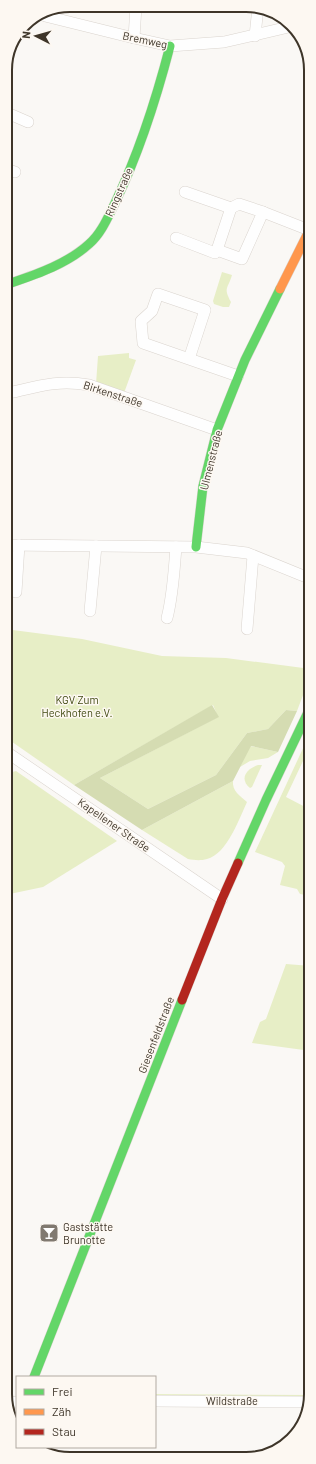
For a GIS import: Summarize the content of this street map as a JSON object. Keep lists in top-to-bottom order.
{
  "streets": {
    "main road": ["Ringstraße", "Ulmenstraße", "Giesenfeldstraße"],
    "street": [
      "Bremweg",
      "Birkenstraße",
      "Kapellener Straße",
      "Wildstraße"
    ]
  },
  "crossings": [
    ["Bremweg", "Ringstraße"],
    ["Birkenstraße", "Ulmenstraße"],
    ["Kapellener Straße", "Giesenfeldstraße"]
  ],
  "parks": ["KGV Zum Heckhofen e.V."],
  "places": {
    "bar": ["Gaststätte Brunotte"]
  },
  "legend": ["Frei", "Zäh", "Stau"],
  "north": "left"
}
